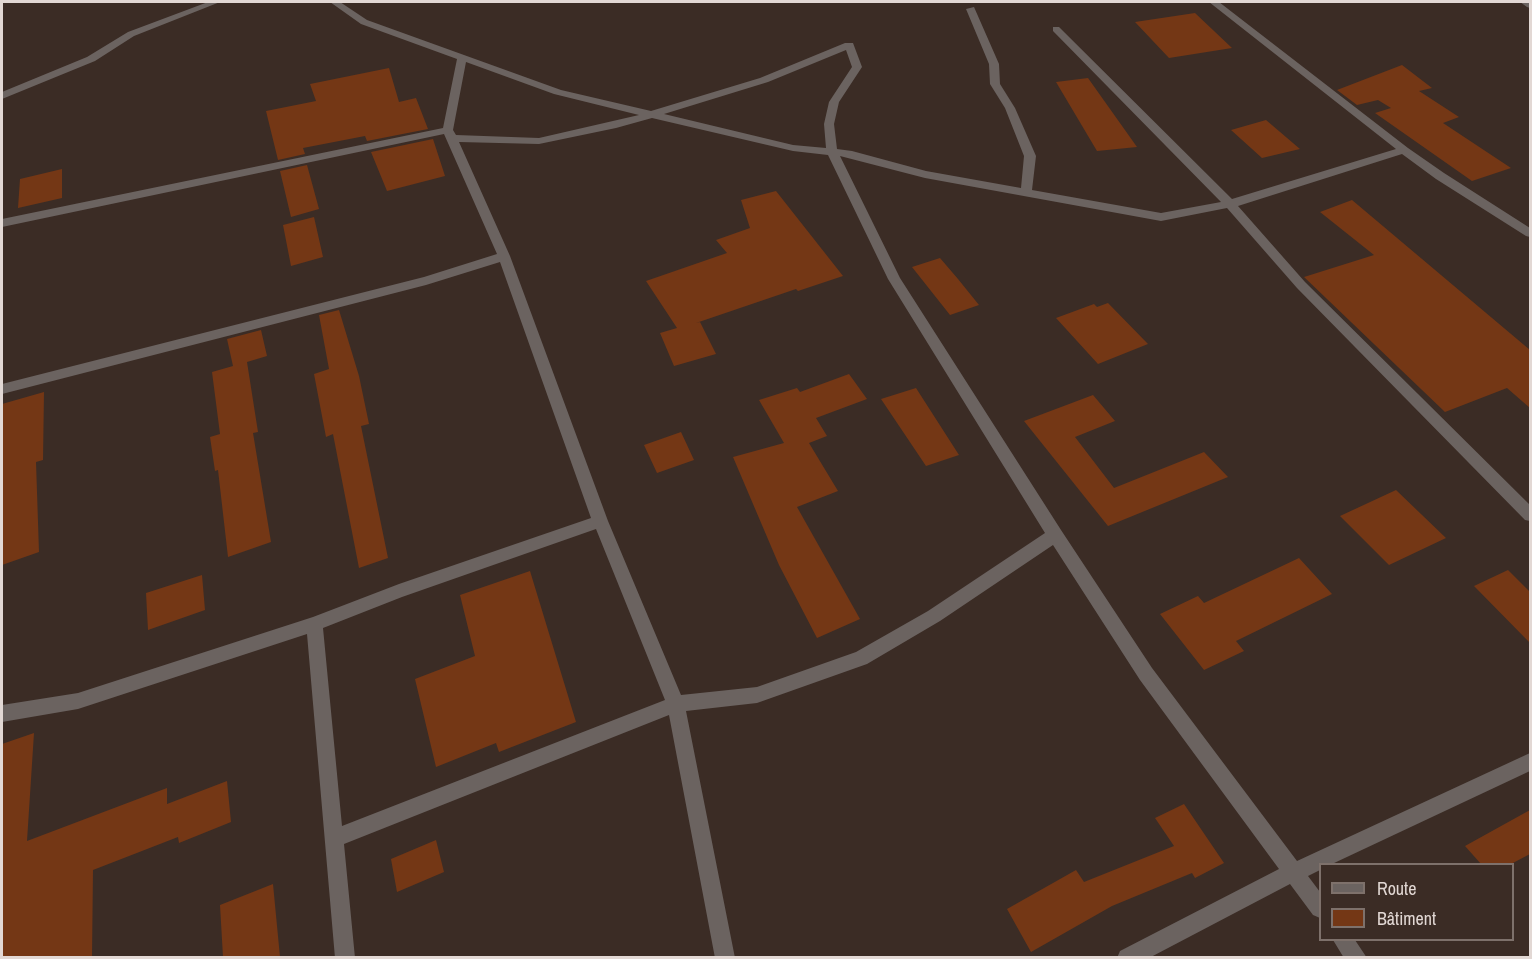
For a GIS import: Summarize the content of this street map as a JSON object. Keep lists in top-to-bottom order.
{
  "legend": ["Route", "Bâtiment"]
}
